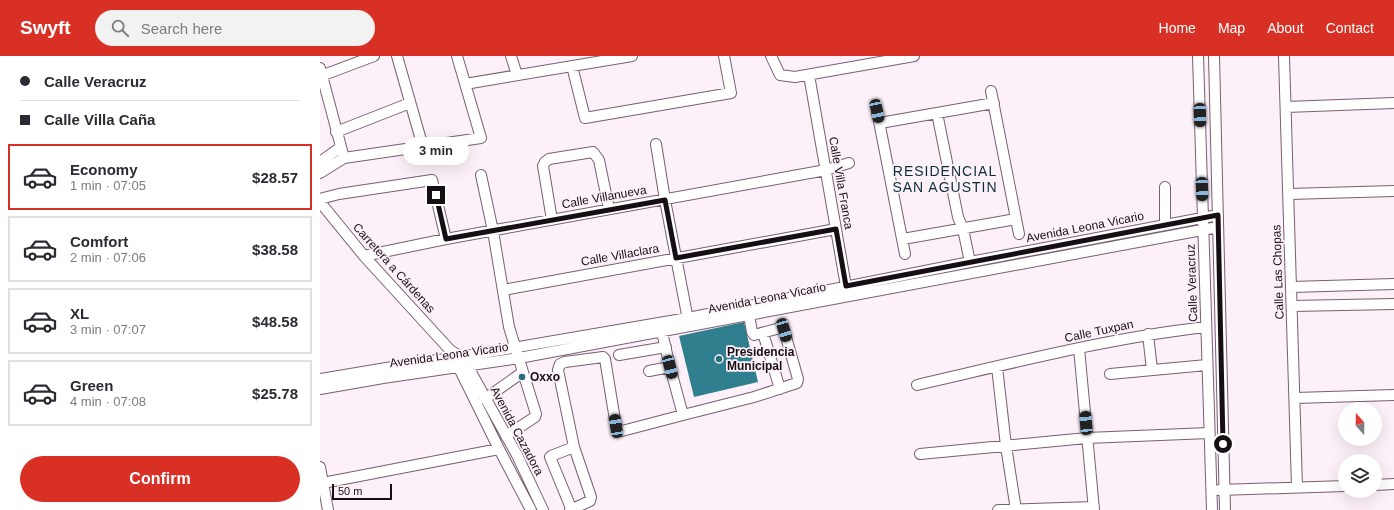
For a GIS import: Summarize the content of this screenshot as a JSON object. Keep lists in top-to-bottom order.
{
  "streets": {
    "street": [
      "Calle Villa Franca",
      "Calle Villanueva",
      "Avenida Leona Vicario",
      "Calle Villaclara",
      "Carretera a Cárdenas",
      "Calle Las Chopas",
      "Calle Veracruz",
      "Calle Tuxpan",
      "Avenida Cazadora"
    ]
  },
  "crossings": [
    ["Calle Villa Franca", "Calle Villanueva"],
    ["Calle Villa Franca", "Avenida Leona Vicario"],
    ["Calle Villa Franca", "Calle Villaclara"],
    ["Calle Villanueva", "Carretera a Cárdenas"],
    ["Avenida Leona Vicario", "Carretera a Cárdenas"],
    ["Avenida Leona Vicario", "Calle Veracruz"],
    ["Avenida Leona Vicario", "Avenida Cazadora"],
    ["Carretera a Cárdenas", "Avenida Cazadora"],
    ["Calle Veracruz", "Calle Tuxpan"]
  ],
  "districts": ["RESIDENCIAL SAN AGUSTIN"],
  "places": ["Presidencia Municipal", "Oxxo"],
  "scale_bar": "50 m",
  "north": "top",
  "page": {
    "header": "Swyft",
    "search": "Search here",
    "nav": [
      "Home",
      "Map",
      "About",
      "Contact"
    ],
    "banner": ["Calle Veracruz", "Calle Villa Caña"],
    "bubble": "3 min",
    "list": [
      {
        "name": "Economy",
        "note": "1 min · 07:05",
        "value": "$28.57"
      },
      {
        "name": "Comfort",
        "note": "2 min · 07:06",
        "value": "$38.58"
      },
      {
        "name": "XL",
        "note": "3 min · 07:07",
        "value": "$48.58"
      },
      {
        "name": "Green",
        "note": "4 min · 07:08",
        "value": "$25.78"
      }
    ],
    "buttons": "Confirm",
    "scale": "50 m"
  }
}
